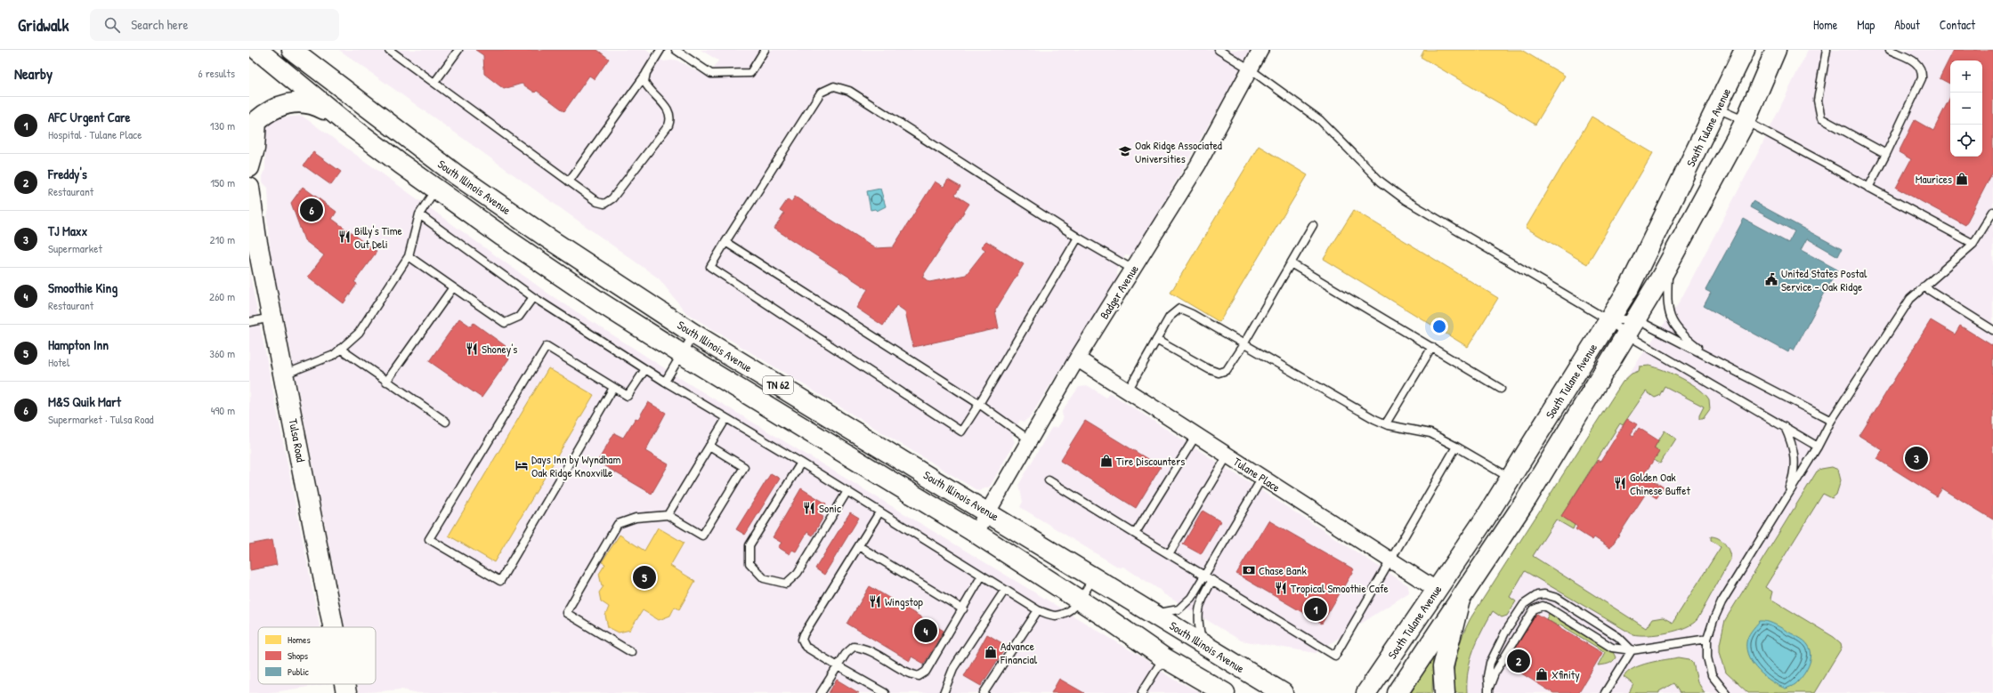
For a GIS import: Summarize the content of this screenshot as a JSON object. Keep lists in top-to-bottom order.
{
  "streets": {
    "main road": [
      "South Tulane Avenue",
      "South Illinois Avenue",
      "TN 62",
      "Tulsa Road"
    ],
    "street": ["Badger Avenue", "Tulane Place"]
  },
  "crossings": [
    ["South Tulane Avenue", "Tulane Place"],
    ["South Illinois Avenue", "Badger Avenue"],
    ["Badger Avenue", "Tulane Place"]
  ],
  "places": {
    "school or university": ["Oak Ridge Associated Universities"],
    "shop": [
      "Maurices",
      "Tire Discounters",
      "Advance Financial",
      "Xfinity"
    ],
    "restaurant": [
      "Billy's Time Out Deli",
      "Shoney's",
      "Golden Oak Chinese Buffet",
      "Sonic",
      "Tropical Smoothie Cafe",
      "Wingstop"
    ],
    "public building": ["United States Postal Service - Oak Ridge"],
    "hotel": ["Days Inn by Wyndham Oak Ridge Knoxville"],
    "bank": ["Chase Bank"]
  },
  "legend": ["Homes", "Shops", "Public"],
  "page": {
    "header": "Gridwalk",
    "search": "Search here",
    "nav": [
      "Home",
      "Map",
      "About",
      "Contact"
    ],
    "heading": ["Nearby", "6 results"],
    "map_buttons": ["+", "−"],
    "list": [
      {
        "mark": "1",
        "name": "AFC Urgent Care",
        "note": "Hospital · Tulane Place",
        "value": "130 m"
      },
      {
        "mark": "2",
        "name": "Freddy's",
        "note": "Restaurant",
        "value": "150 m"
      },
      {
        "mark": "3",
        "name": "TJ Maxx",
        "note": "Supermarket",
        "value": "210 m"
      },
      {
        "mark": "4",
        "name": "Smoothie King",
        "note": "Restaurant",
        "value": "260 m"
      },
      {
        "mark": "5",
        "name": "Hampton Inn",
        "note": "Hotel",
        "value": "360 m"
      },
      {
        "mark": "6",
        "name": "M&S Quik Mart",
        "note": "Supermarket · Tulsa Road",
        "value": "490 m"
      }
    ],
    "pins": [
      "6",
      "3",
      "5",
      "1",
      "4",
      "2"
    ]
  }
}
